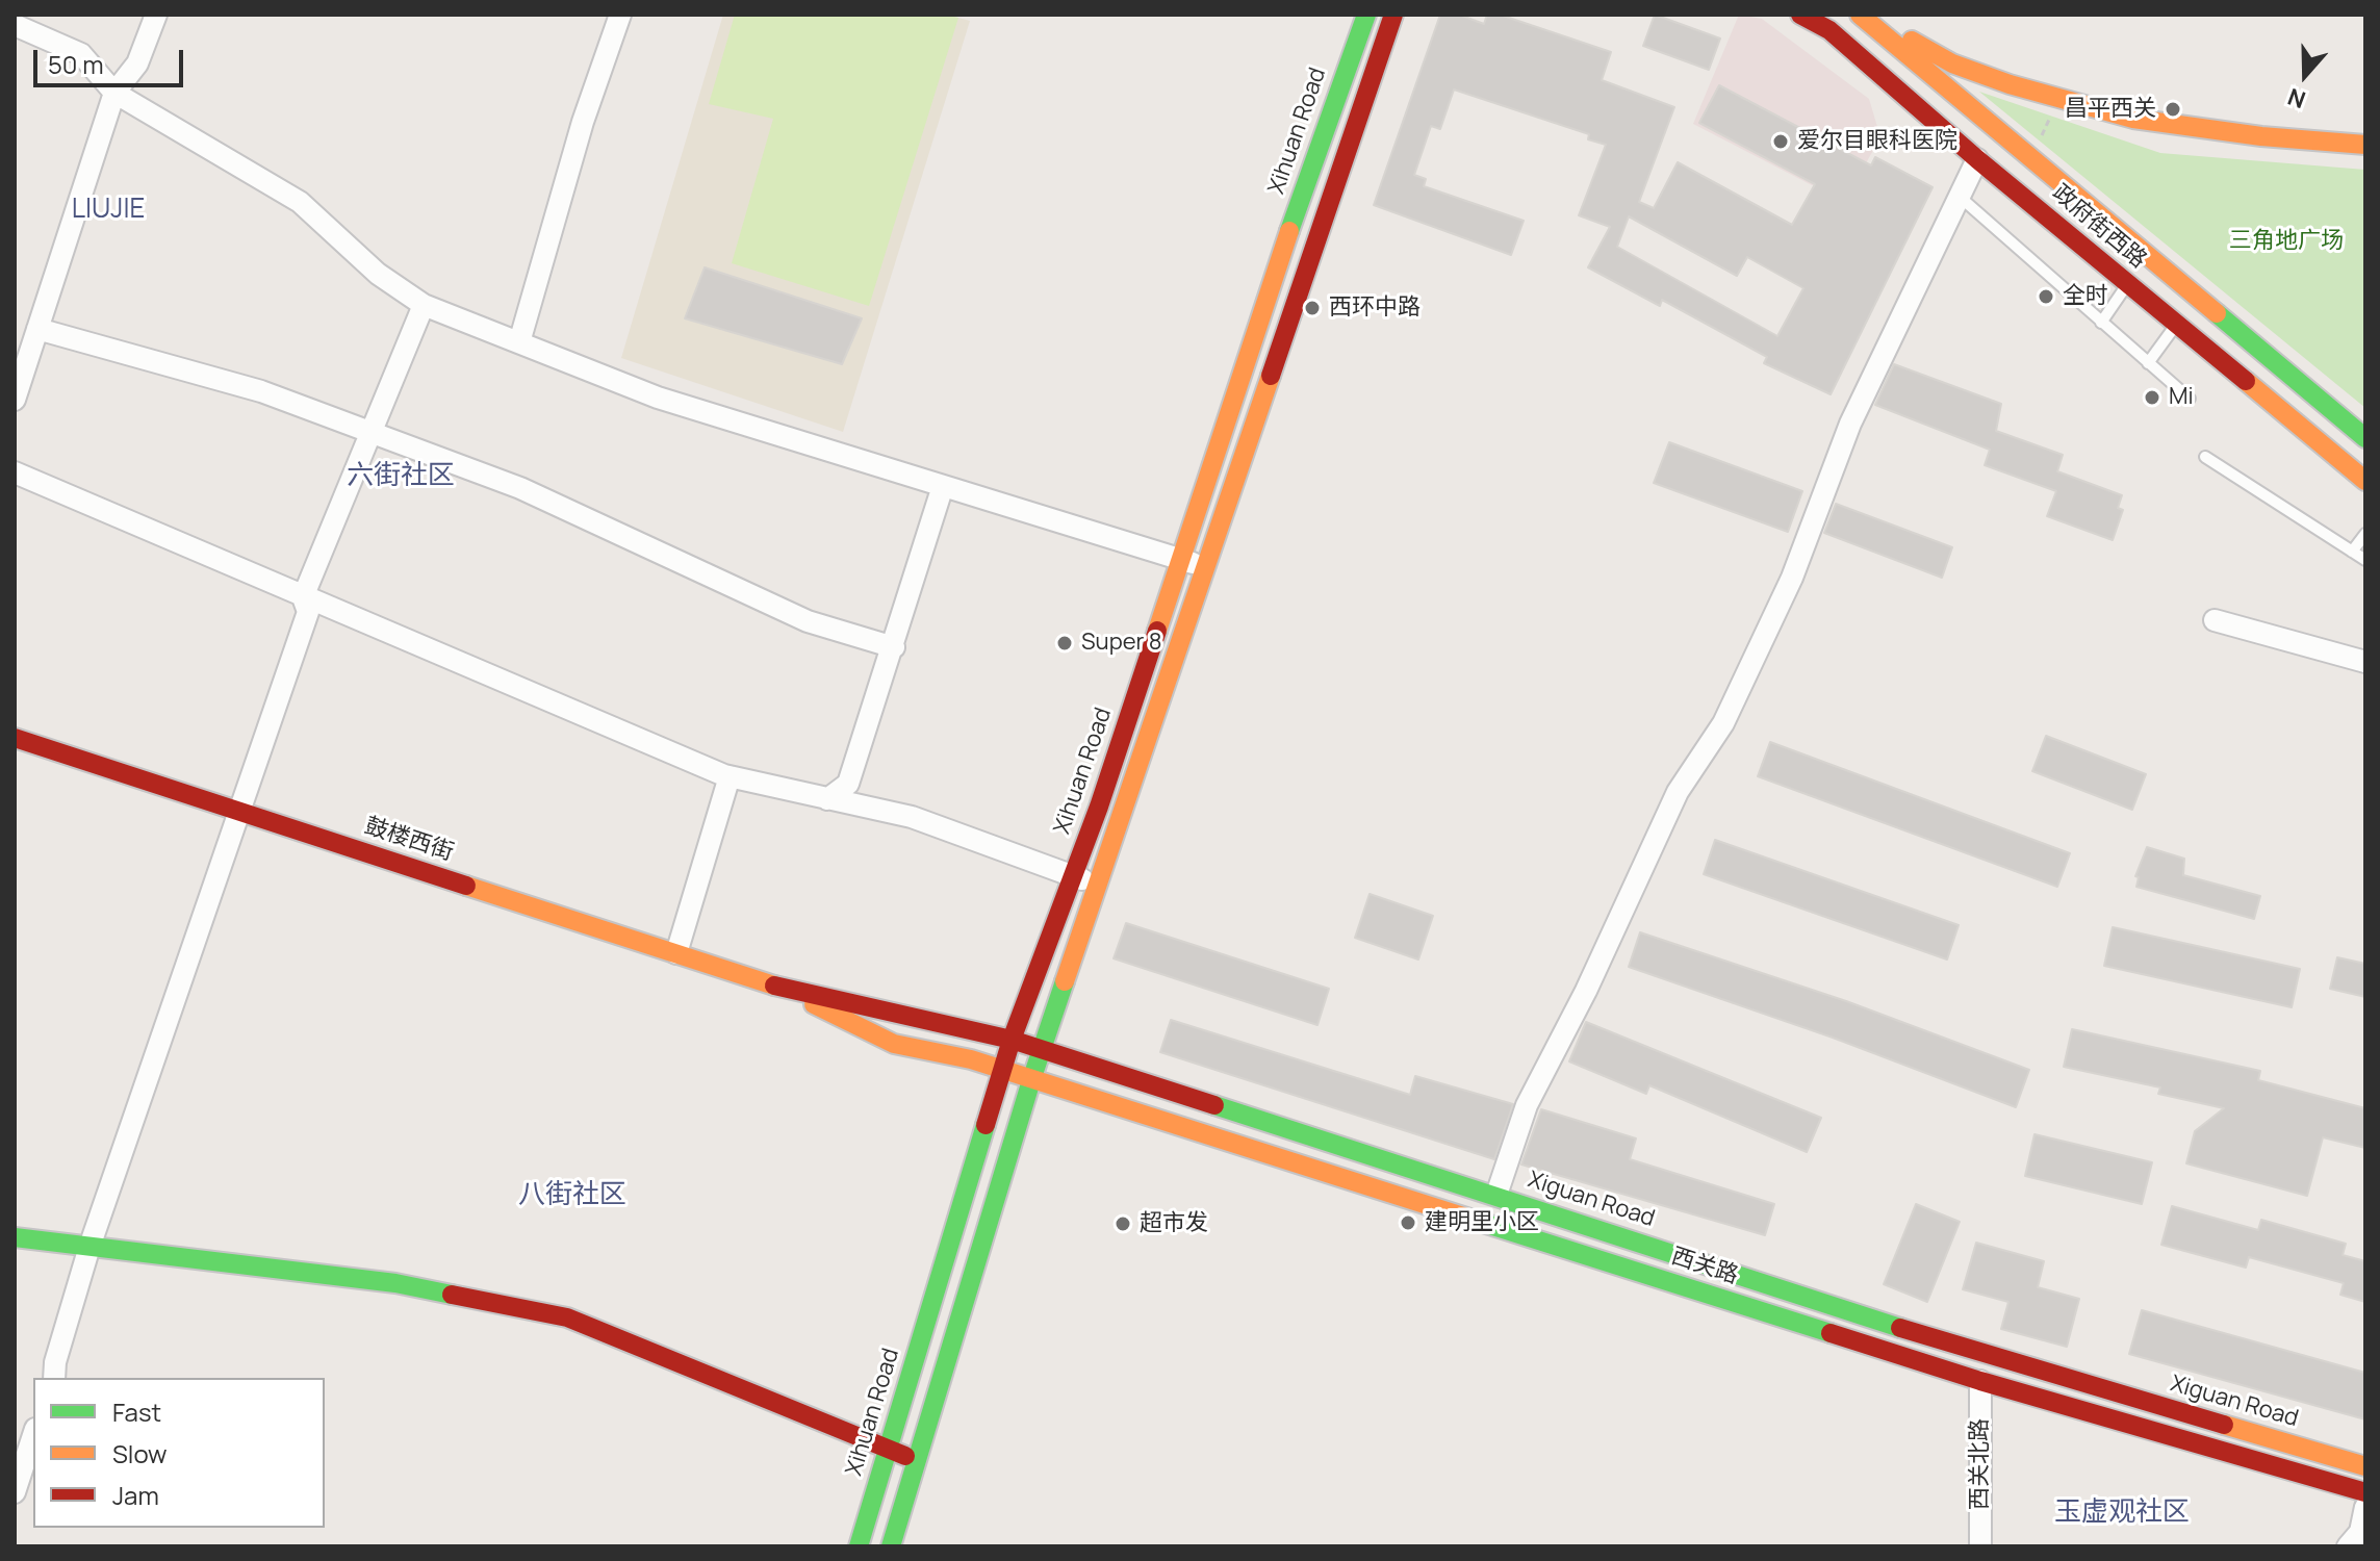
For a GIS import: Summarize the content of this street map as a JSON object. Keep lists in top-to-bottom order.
{
  "streets": {
    "street": [
      "Xihuan Road",
      "政府街西路",
      "鼓楼西街",
      "Xiguan Road",
      "西关路",
      "西关北路"
    ]
  },
  "crossings": [
    ["Xihuan Road", "鼓楼西街"],
    ["鼓楼西街", "Xiguan Road"],
    ["鼓楼西街", "西关路"],
    ["西关路", "西关北路"]
  ],
  "districts": [
    "LIUJIE",
    "六街社区",
    "八街社区",
    "玉虚观社区"
  ],
  "parks": ["三角地广场"],
  "places": [
    "昌平西关",
    "爱尔目眼科医院",
    "全时",
    "西环中路",
    "Mi",
    "Super 8",
    "建明里小区",
    "超市发"
  ],
  "legend": ["Fast", "Slow", "Jam"],
  "scale_bar": "50 m",
  "north": "bottom"
}
